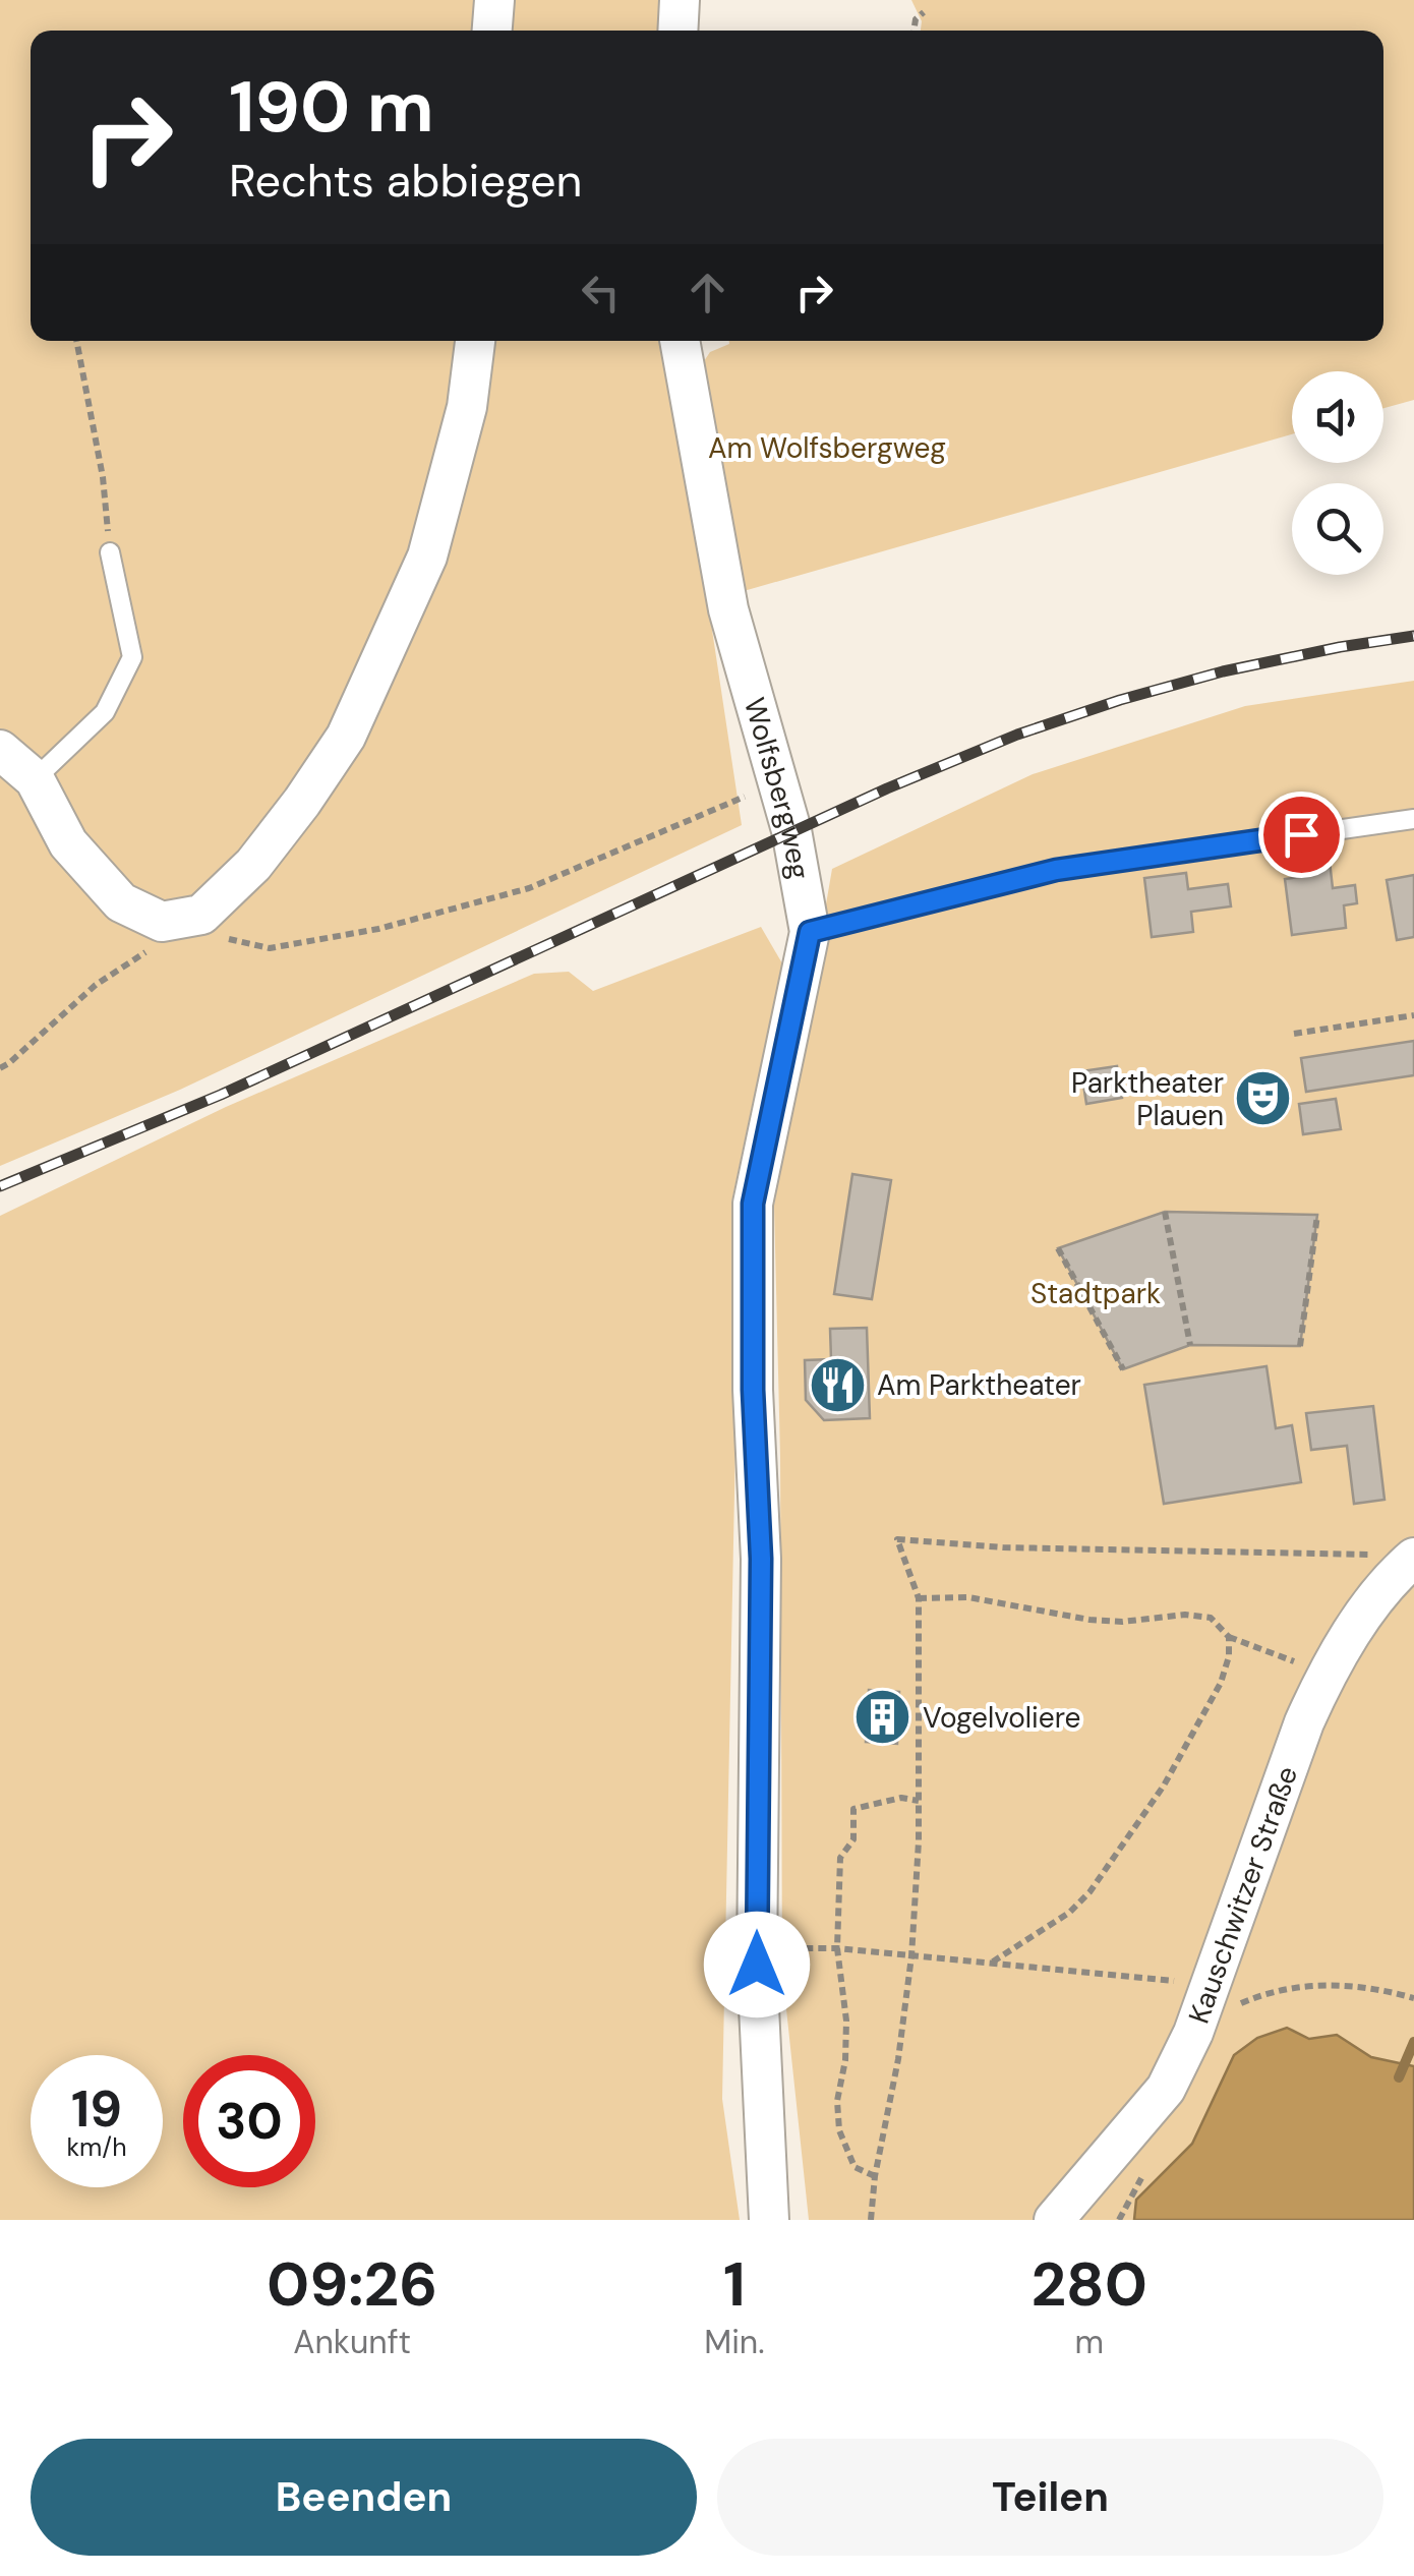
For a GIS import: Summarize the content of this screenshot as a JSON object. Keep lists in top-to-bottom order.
{
  "streets": {
    "street": ["Wolfsbergweg", "Kauschwitzer Straße"]
  },
  "parks": ["Am Wolfsbergweg", "Stadtpark"],
  "places": {
    "theatre": ["Parktheater Plauen"],
    "restaurant": ["Am Parktheater"],
    "building": ["Vogelvoliere"]
  },
  "page": {
    "turn": ["190 m", "Rechts abbiegen"],
    "speed": "19 km/h",
    "limit": "30",
    "eta": [
      "09:26",
      "Ankunft",
      "1",
      "Min.",
      "280",
      "m"
    ],
    "buttons": ["Beenden", "Teilen"]
  }
}
